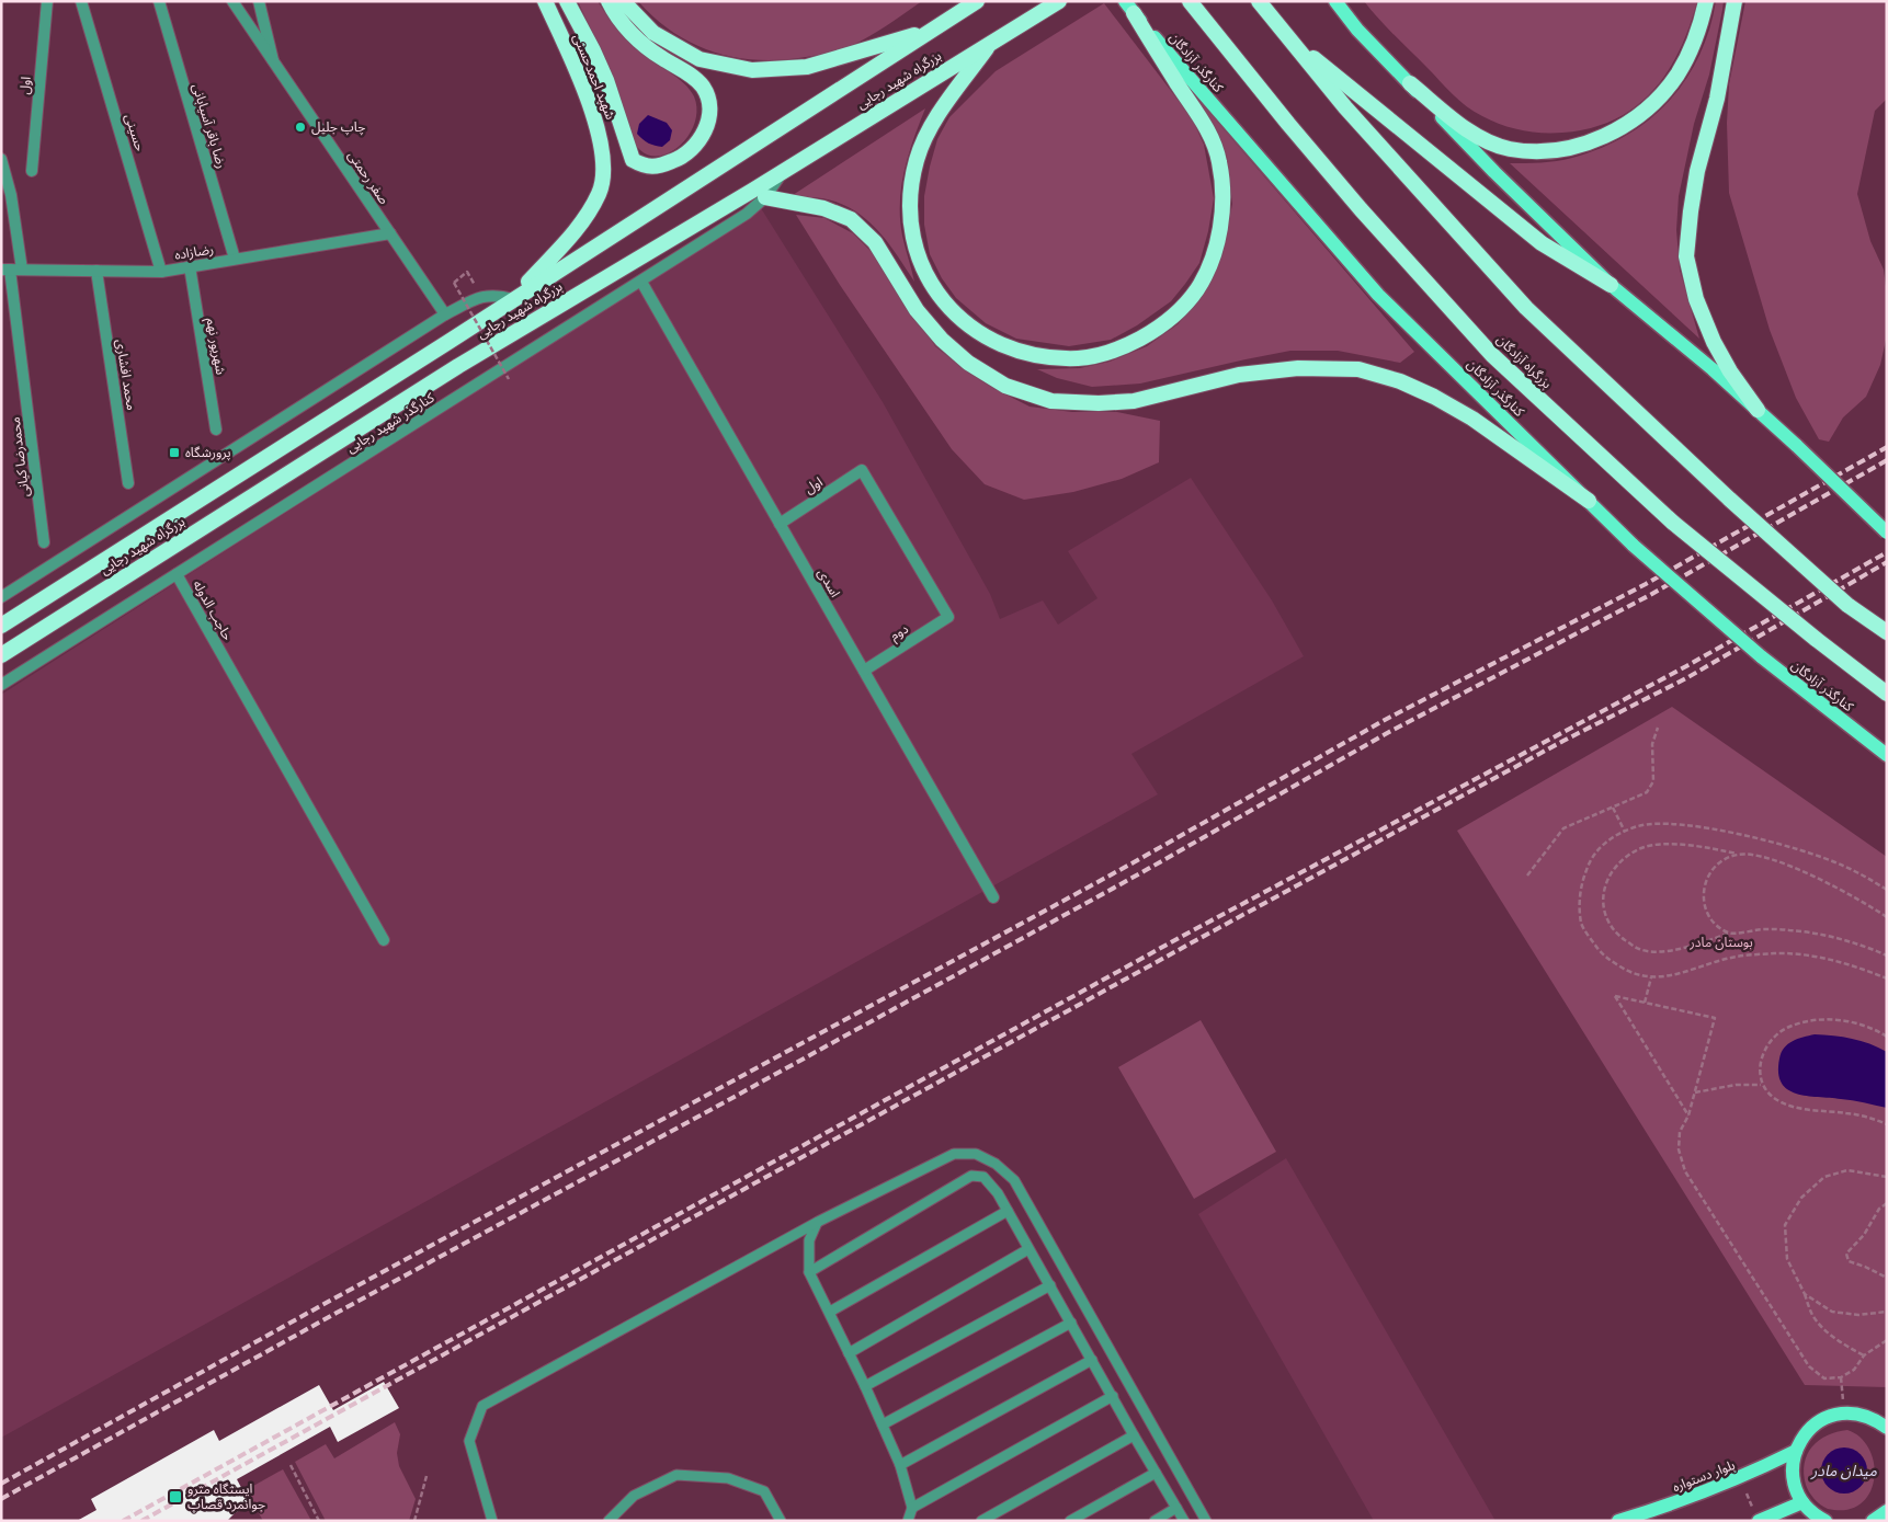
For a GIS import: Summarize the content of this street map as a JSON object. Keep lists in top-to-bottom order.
{
  "streets": {
    "highway": ["شهید احمدحسنی", "بزرگراه شهید رجایی", "بزرگراه آزادگان"],
    "main road": ["کنارگذر آزادگان", "بلوار دستواره"],
    "street": [
      "اول",
      "رضا باقر آسیابانی",
      "حسینی",
      "صفر رحمتی",
      "رضازاده",
      "شهریور نهم",
      "محمد افشاری",
      "کنارگذر شهید رجایی",
      "محمدرضا کیانی",
      "اسدی",
      "حاجب الدوله",
      "دوم"
    ]
  },
  "crossings": [
    ["شهید احمدحسنی", "بزرگراه شهید رجایی"],
    ["بزرگراه شهید رجایی", "کنارگذر شهید رجایی"],
    ["اول", "اسدی"],
    ["اول", "دوم"],
    ["رضا باقر آسیابانی", "رضازاده"],
    ["حسینی", "رضازاده"],
    ["صفر رحمتی", "رضازاده"],
    ["رضازاده", "شهریور نهم"],
    ["رضازاده", "محمد افشاری"],
    ["رضازاده", "محمدرضا کیانی"],
    ["کنارگذر شهید رجایی", "اسدی"],
    ["کنارگذر شهید رجایی", "حاجب الدوله"],
    ["اسدی", "دوم"]
  ],
  "water": ["میدان مادر"],
  "parks": ["بوستان مادر"],
  "places": {
    "other": ["چاپ جلیل"],
    "transit": ["پرورشگاه", "ایستگاه مترو جوانمرد قصاب"]
  }
}
